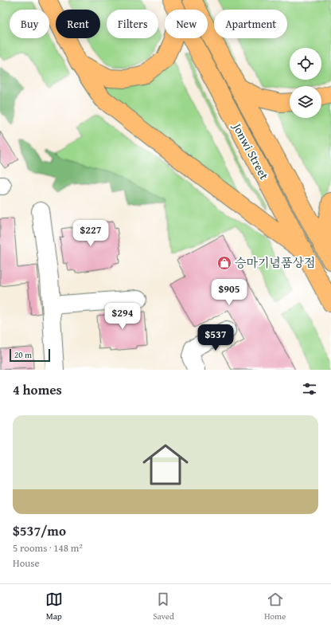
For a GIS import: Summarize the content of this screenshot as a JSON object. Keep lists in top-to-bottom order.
{
  "streets": {
    "main road": ["Jonwi Street"]
  },
  "places": {
    "shop": ["승마기념품상점"]
  },
  "scale_bar": "20 m",
  "page": {
    "chip": [
      "Buy",
      "Rent",
      "Filters",
      "New",
      "Apartment"
    ],
    "price": [
      "$227",
      "$905",
      "$294",
      "$537"
    ],
    "scale": "20 m",
    "heading": "4 homes",
    "list": [
      {
        "name": "$537/mo",
        "note": "5 rooms · 148 m² · House"
      }
    ],
    "tabs": ["Map", "Saved", "Home"]
  }
}
